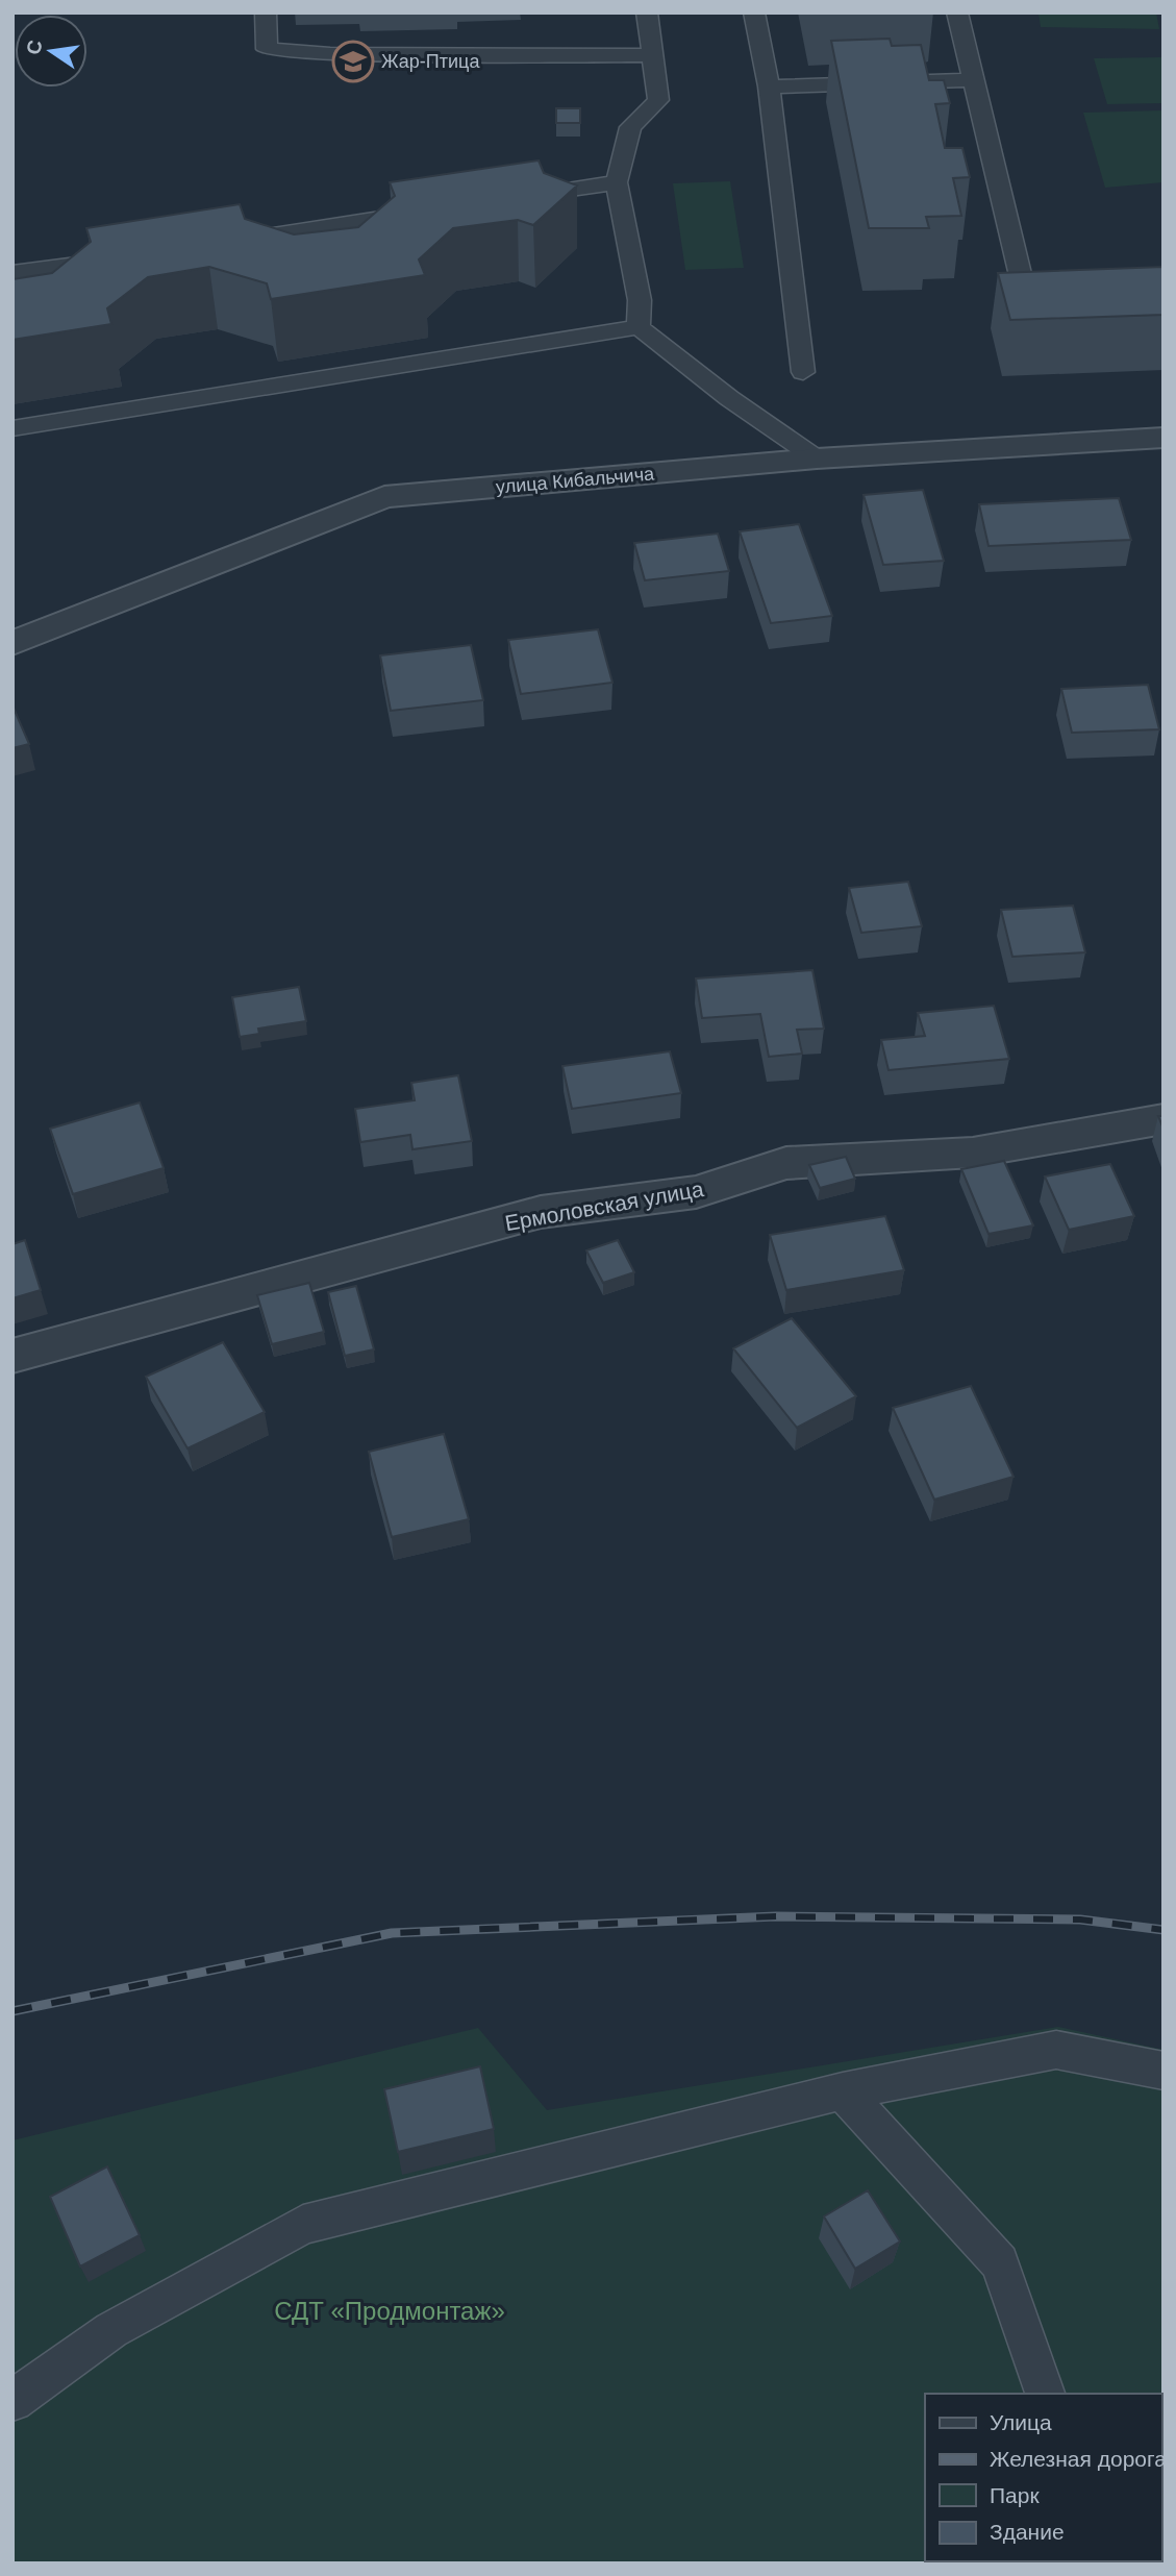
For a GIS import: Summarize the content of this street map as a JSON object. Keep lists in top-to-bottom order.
{
  "streets": {
    "street": ["улица Кибальчича", "Ермоловская улица"]
  },
  "parks": ["СДТ «Продмонтаж»"],
  "places": {
    "school or university": ["Жар-Птица"]
  },
  "legend": [
    "Улица",
    "Железная дорога",
    "Парк",
    "Здание"
  ],
  "north": "left"
}
